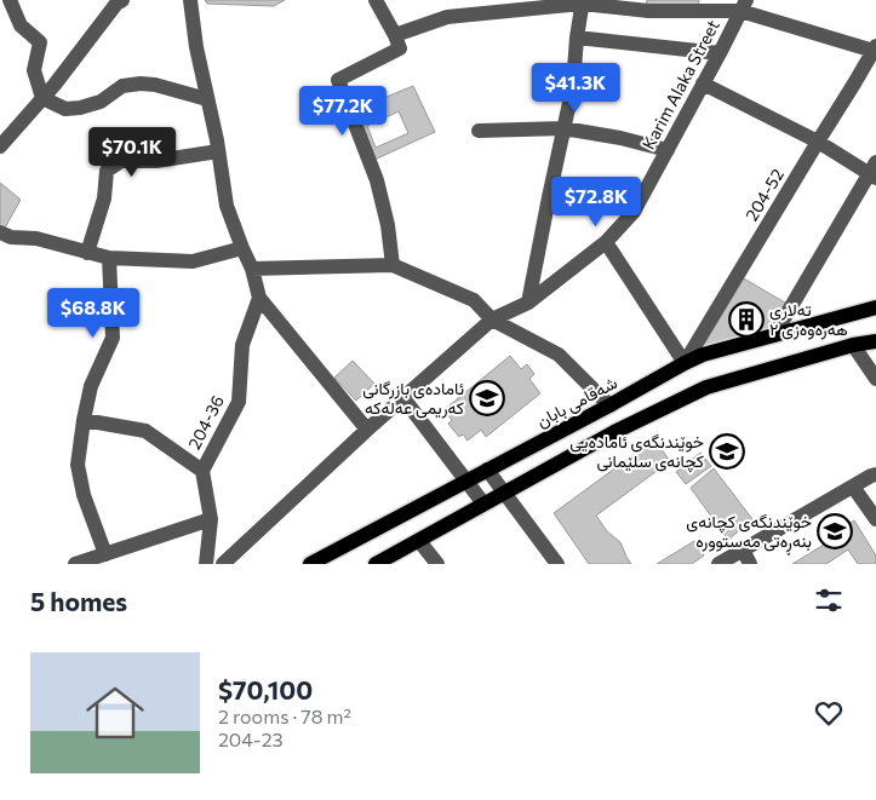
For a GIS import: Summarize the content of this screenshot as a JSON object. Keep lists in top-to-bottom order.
{
  "streets": {
    "main road": ["شەقامی بابان"],
    "street": ["Karim Alaka Street", "204-52", "204-36"]
  },
  "crossings": [
    ["204-52", "شەقامی بابان"]
  ],
  "places": {
    "building": ["تەلاری هەرەوەزی ٢"],
    "school or university": ["ئامادەی بازرگانی کەریمی عەلەکە", "خوێندنگەی ئامادەیی کچانەی سلێمانی", "خوێندنگەی کچانەی بنەڕەتی مەستوورە"]
  },
  "page": {
    "price": [
      "$41.3K",
      "$77.2K",
      "$70.1K",
      "$72.8K",
      "$68.8K"
    ],
    "heading": "5 homes",
    "list": [
      {
        "name": "$70,100",
        "note": "2 rooms · 78 m² · 204-23"
      }
    ]
  }
}
